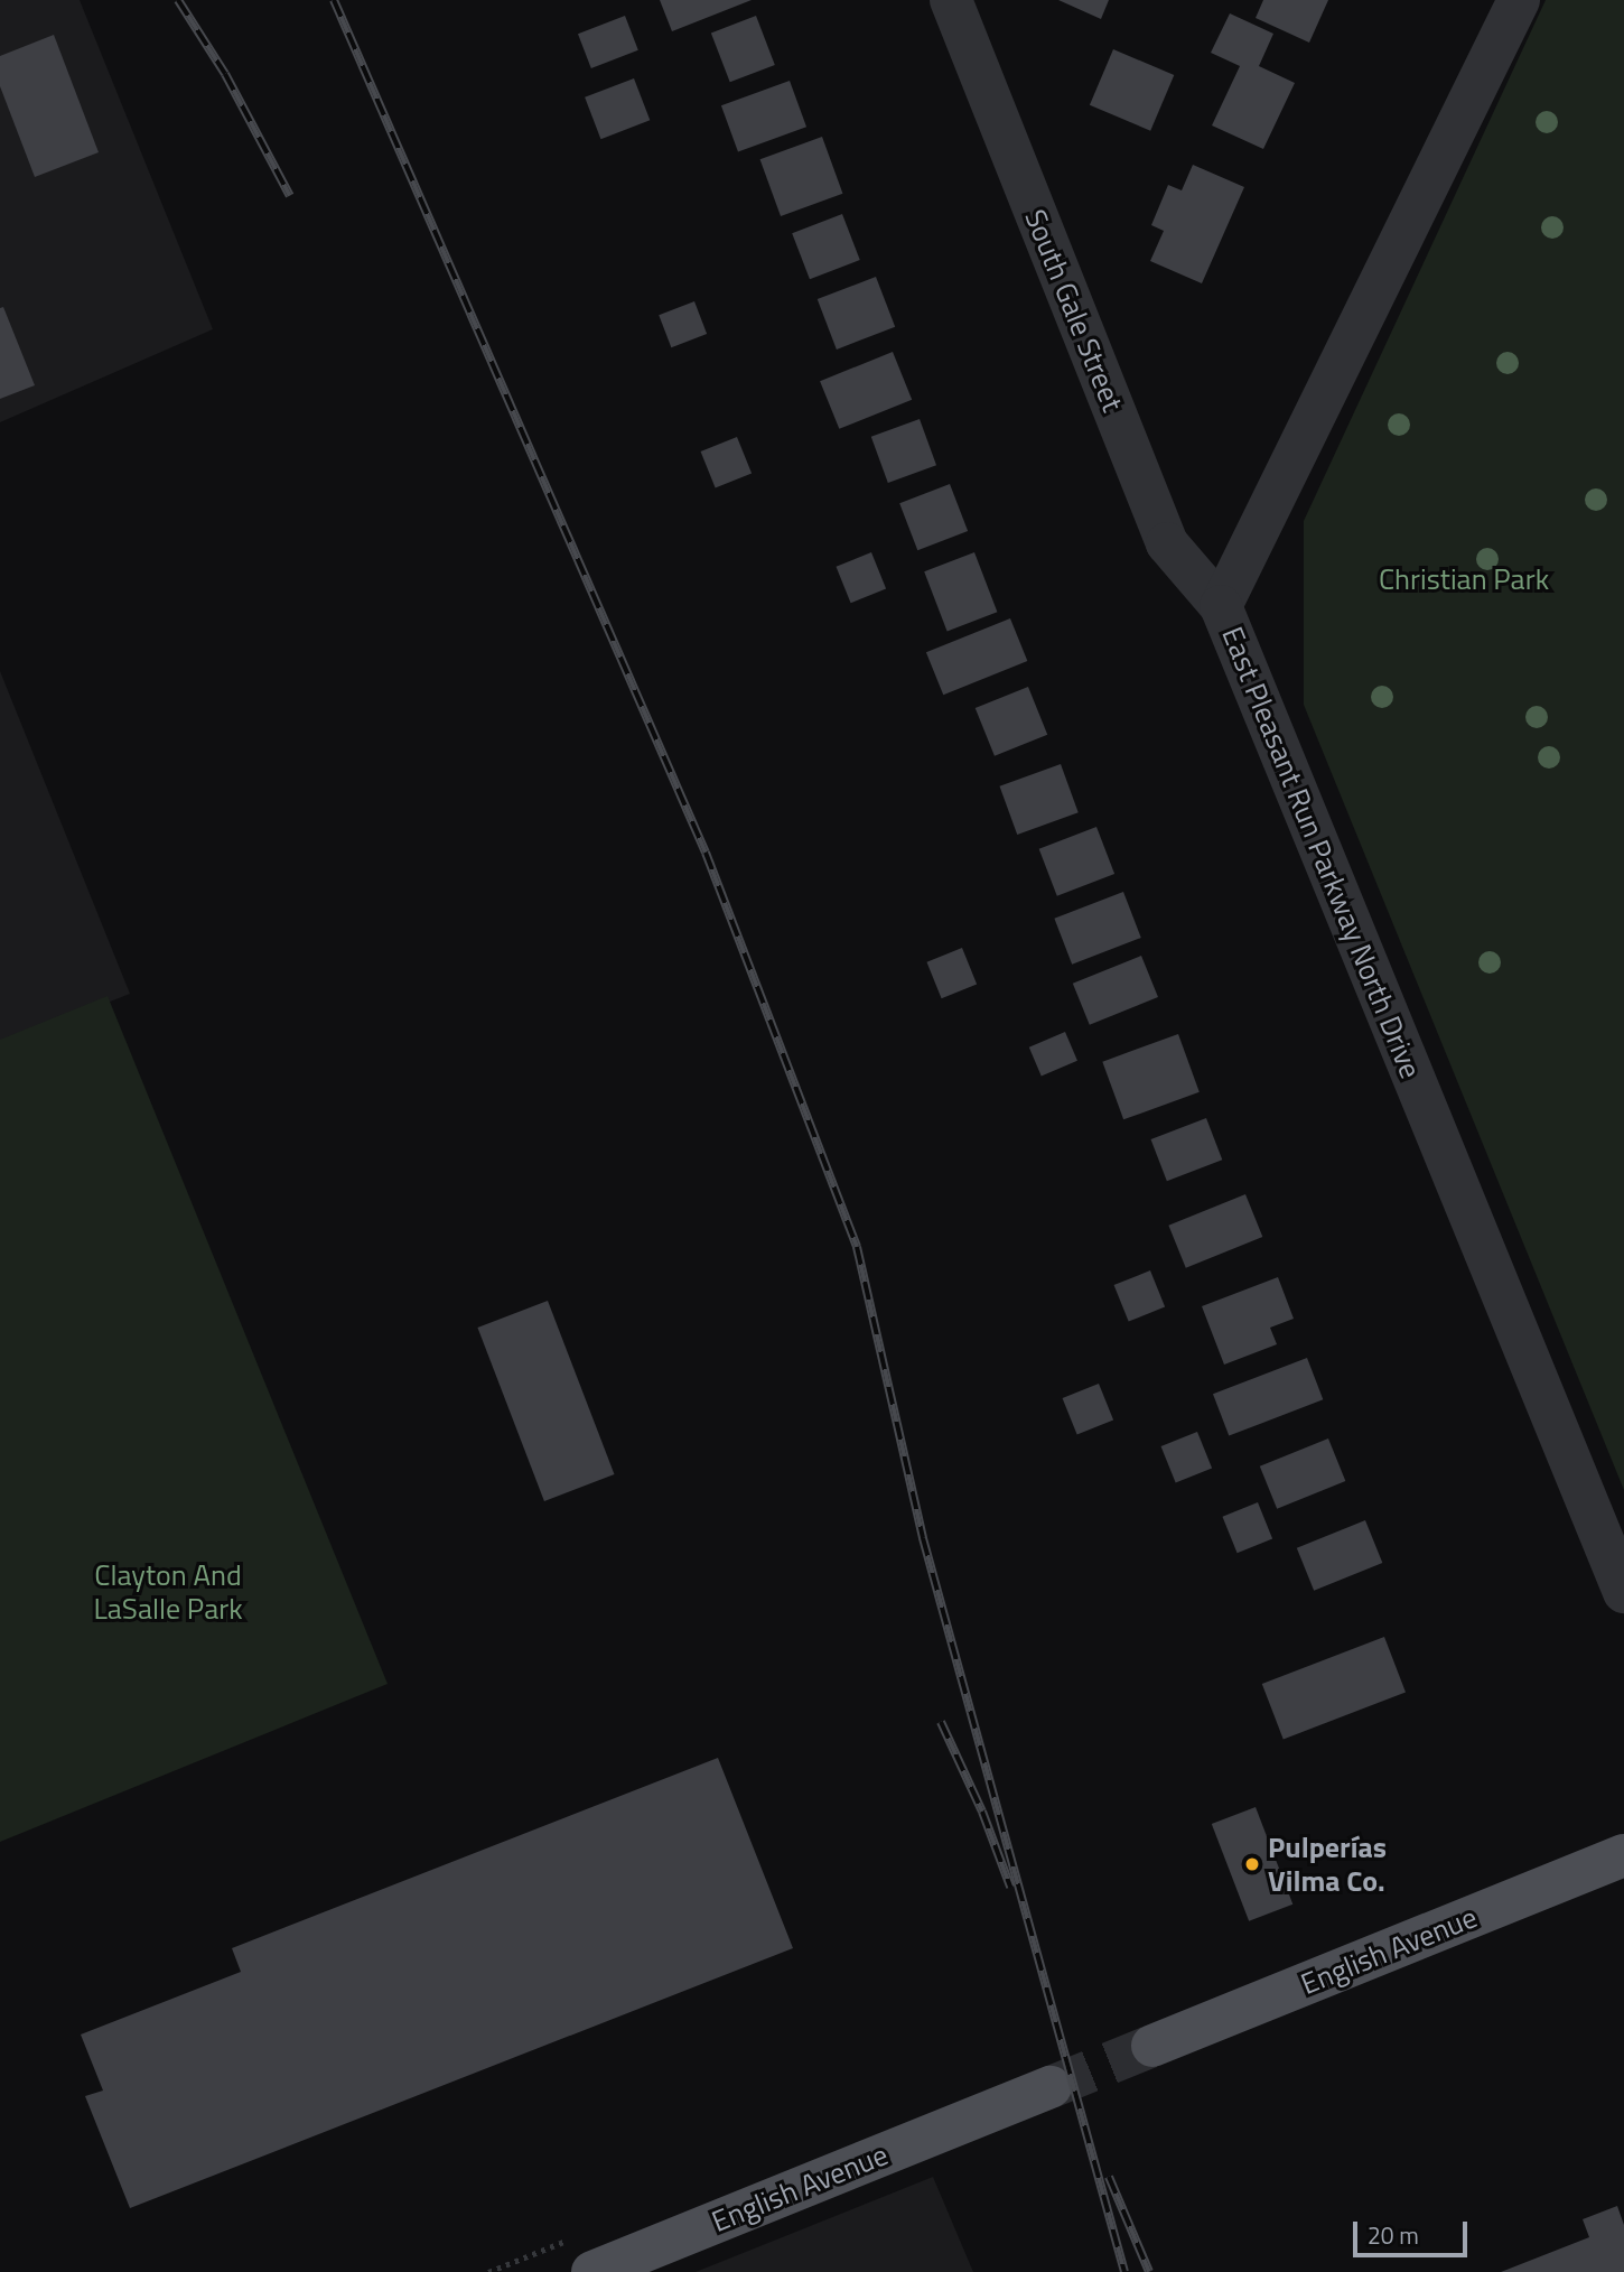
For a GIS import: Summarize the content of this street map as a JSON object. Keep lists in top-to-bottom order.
{
  "streets": {
    "main road": ["English Avenue"],
    "street": ["South Gale Street", "East Pleasant Run Parkway North Drive"]
  },
  "crossings": [
    ["South Gale Street", "East Pleasant Run Parkway North Drive"]
  ],
  "parks": ["Christian Park", "Clayton And LaSalle Park"],
  "places": ["Pulperías Vilma Co."],
  "scale_bar": "20 m"
}
